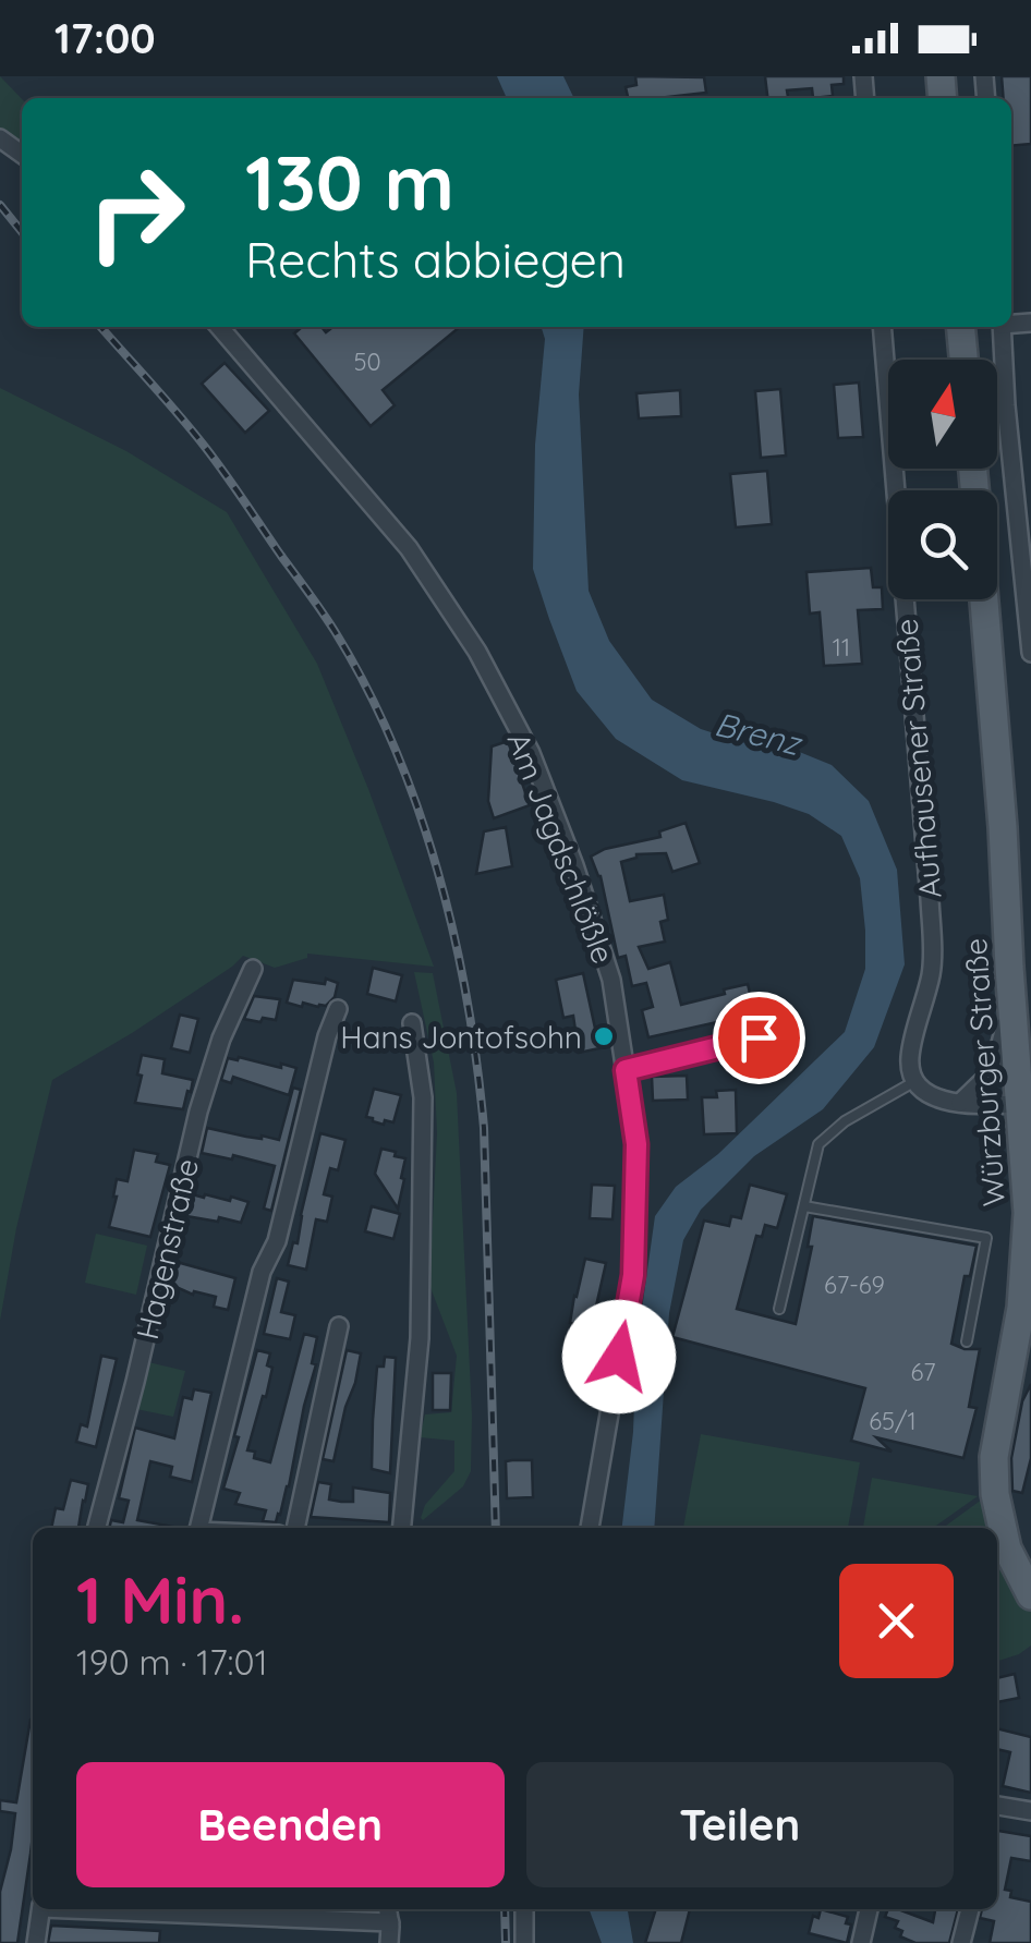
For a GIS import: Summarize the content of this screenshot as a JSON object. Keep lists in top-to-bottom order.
{
  "streets": {
    "main road": ["Würzburger Straße"],
    "street": ["Aufhausener Straße", "Am Jagdschlößle", "Hagenstraße"]
  },
  "water": ["Brenz"],
  "places": ["Hans Jontofsohn"],
  "house_numbers": [
    "50",
    "11",
    "67-69",
    "67",
    "65/1"
  ],
  "north": "top",
  "page": {
    "status": "17:00",
    "turn": ["130 m", "Rechts abbiegen"],
    "heading": ["1 Min.", "190 m · 17:01"],
    "buttons": ["Beenden", "Teilen"]
  }
}
